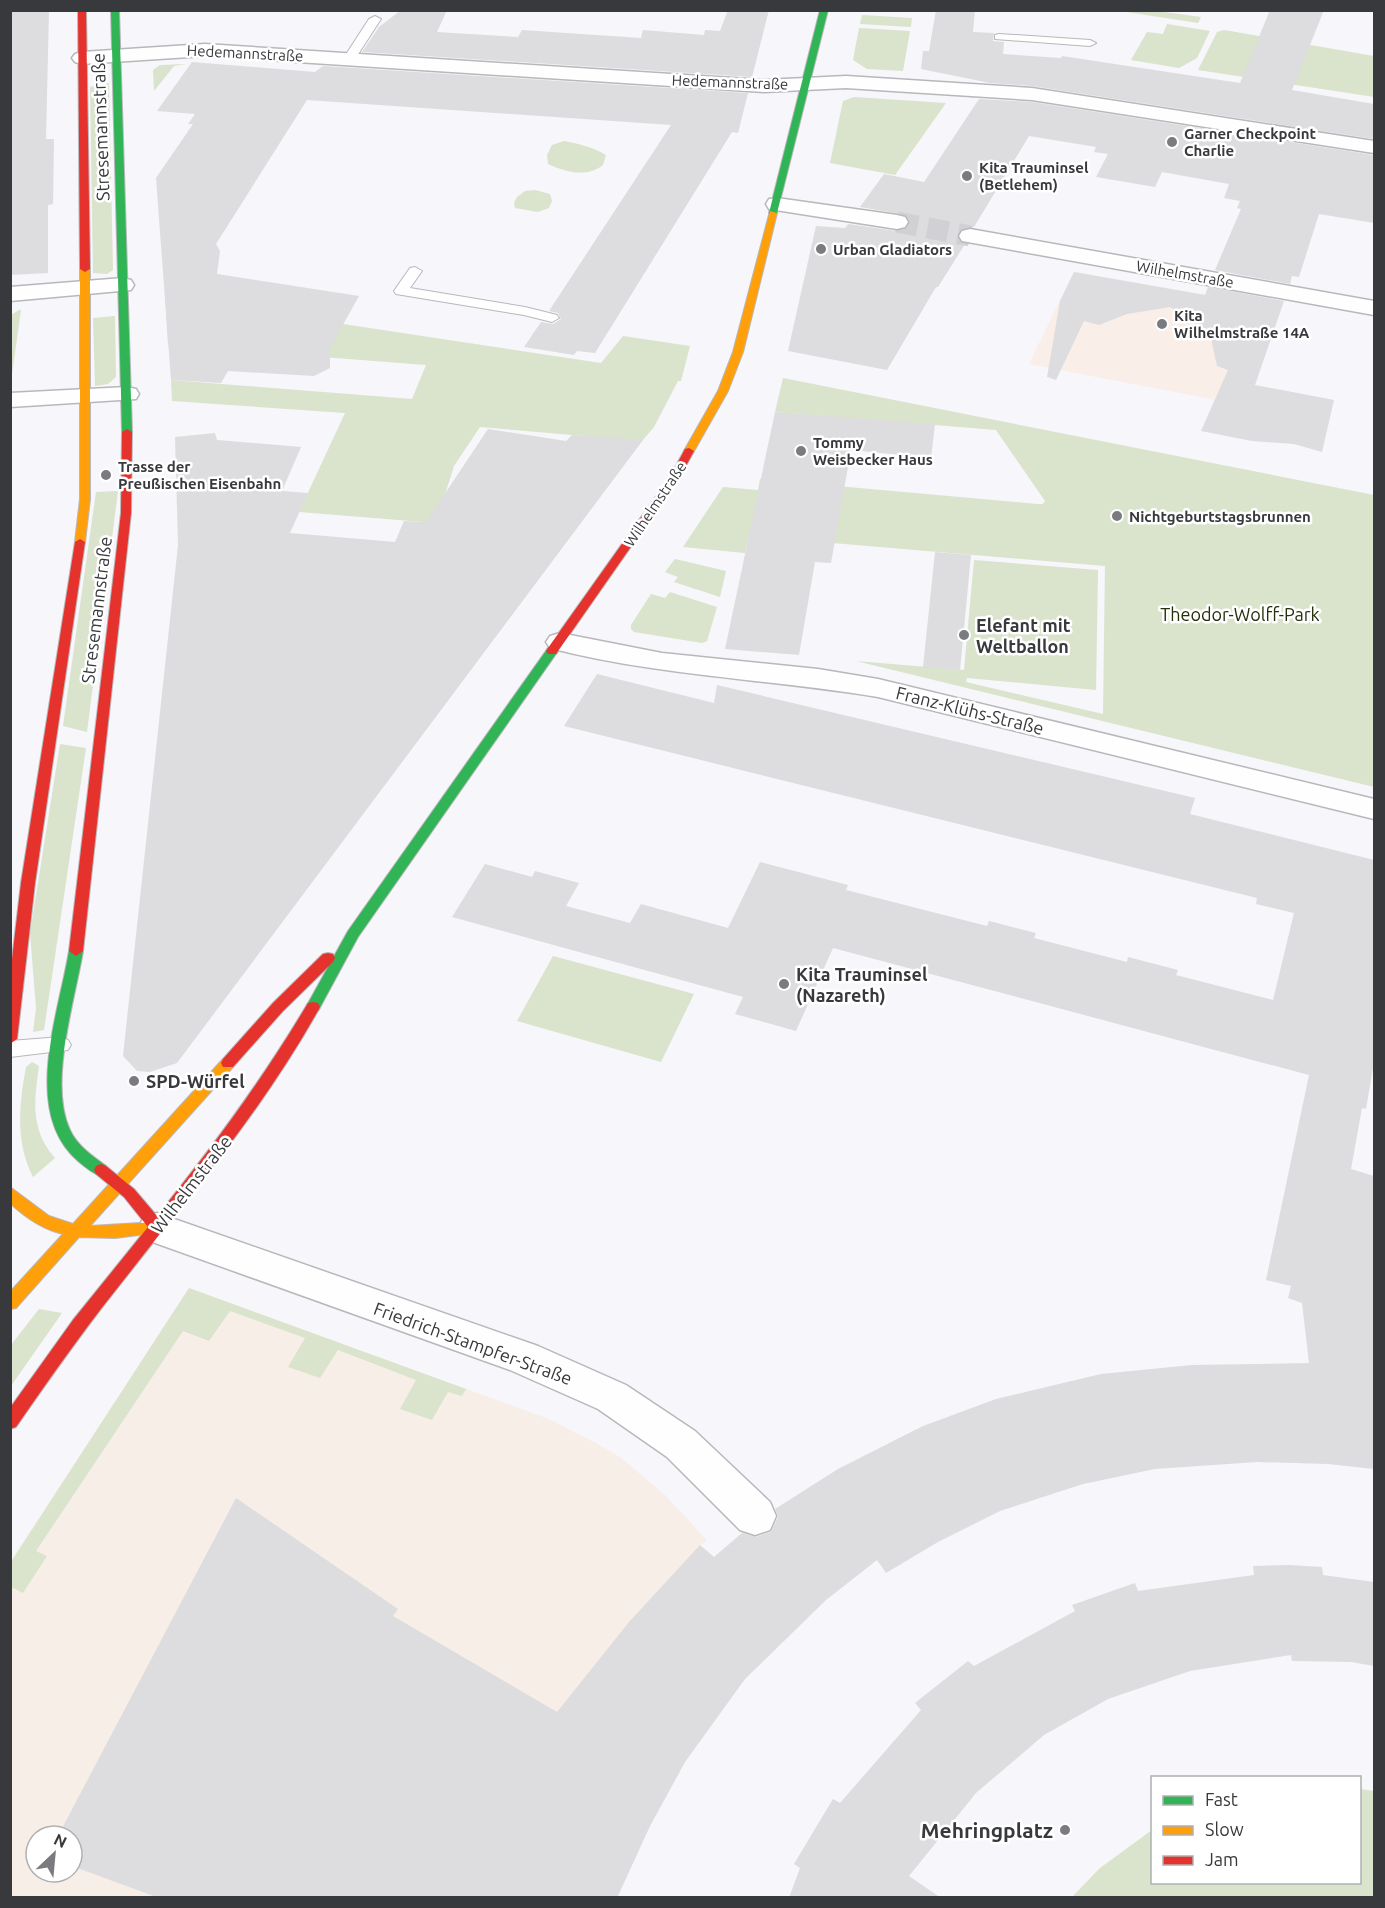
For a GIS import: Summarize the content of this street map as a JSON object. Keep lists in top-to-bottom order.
{
  "streets": {
    "main road": ["Stresemannstraße", "Wilhelmstraße"],
    "street": ["Hedemannstraße", "Franz-Klühs-Straße", "Friedrich-Stampfer-Straße"]
  },
  "crossings": [
    ["Hedemannstraße", "Stresemannstraße"],
    ["Hedemannstraße", "Wilhelmstraße"],
    ["Stresemannstraße", "Wilhelmstraße"],
    ["Stresemannstraße", "Friedrich-Stampfer-Straße"],
    ["Wilhelmstraße", "Franz-Klühs-Straße"],
    ["Wilhelmstraße", "Friedrich-Stampfer-Straße"]
  ],
  "parks": ["Theodor-Wolff-Park"],
  "places": [
    "Garner Checkpoint Charlie",
    "Kita Trauminsel (Betlehem)",
    "Urban Gladiators",
    "Kita Wilhelmstraße 14A",
    "Tommy Weisbecker Haus",
    "Trasse der Preußischen Eisenbahn",
    "Nichtgeburtstagsbrunnen",
    "Elefant mit Weltballon",
    "Kita Trauminsel (Nazareth)",
    "SPD-Würfel",
    "Mehringplatz"
  ],
  "legend": ["Fast", "Slow", "Jam"],
  "north": "top right"
}
